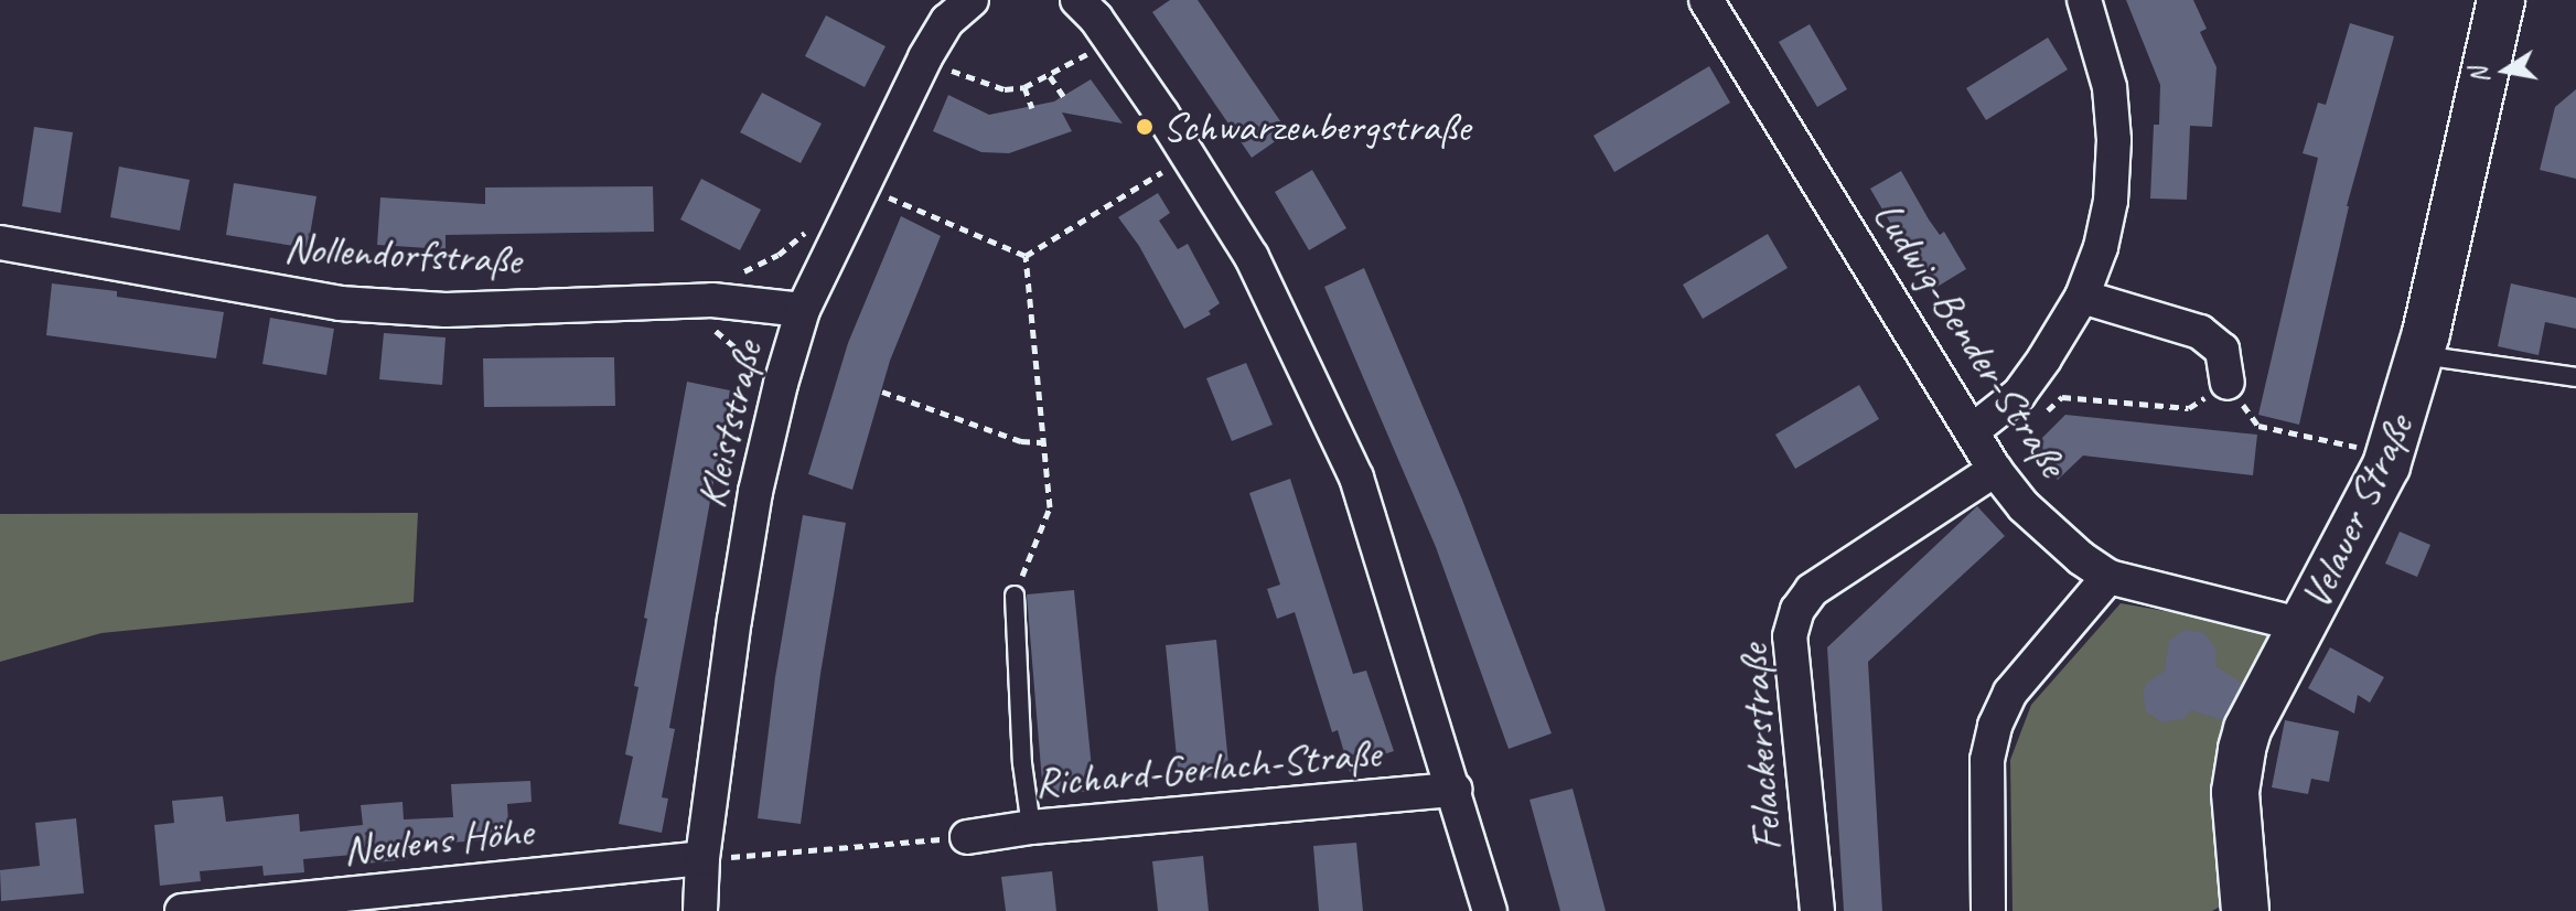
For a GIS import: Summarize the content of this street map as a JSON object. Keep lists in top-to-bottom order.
{
  "streets": {
    "main road": ["Velauer Straße"],
    "street": [
      "Nollendorfstraße",
      "Ludwig-Bender-Straße",
      "Kleiststraße",
      "Felackerstraße",
      "Richard-Gerlach-Straße",
      "Neulens Höhe"
    ]
  },
  "crossings": [
    ["Nollendorfstraße", "Kleiststraße"],
    ["Ludwig-Bender-Straße", "Velauer Straße"],
    ["Ludwig-Bender-Straße", "Felackerstraße"],
    ["Kleiststraße", "Neulens Höhe"]
  ],
  "places": ["Schwarzenbergstraße"],
  "north": "left"
}
